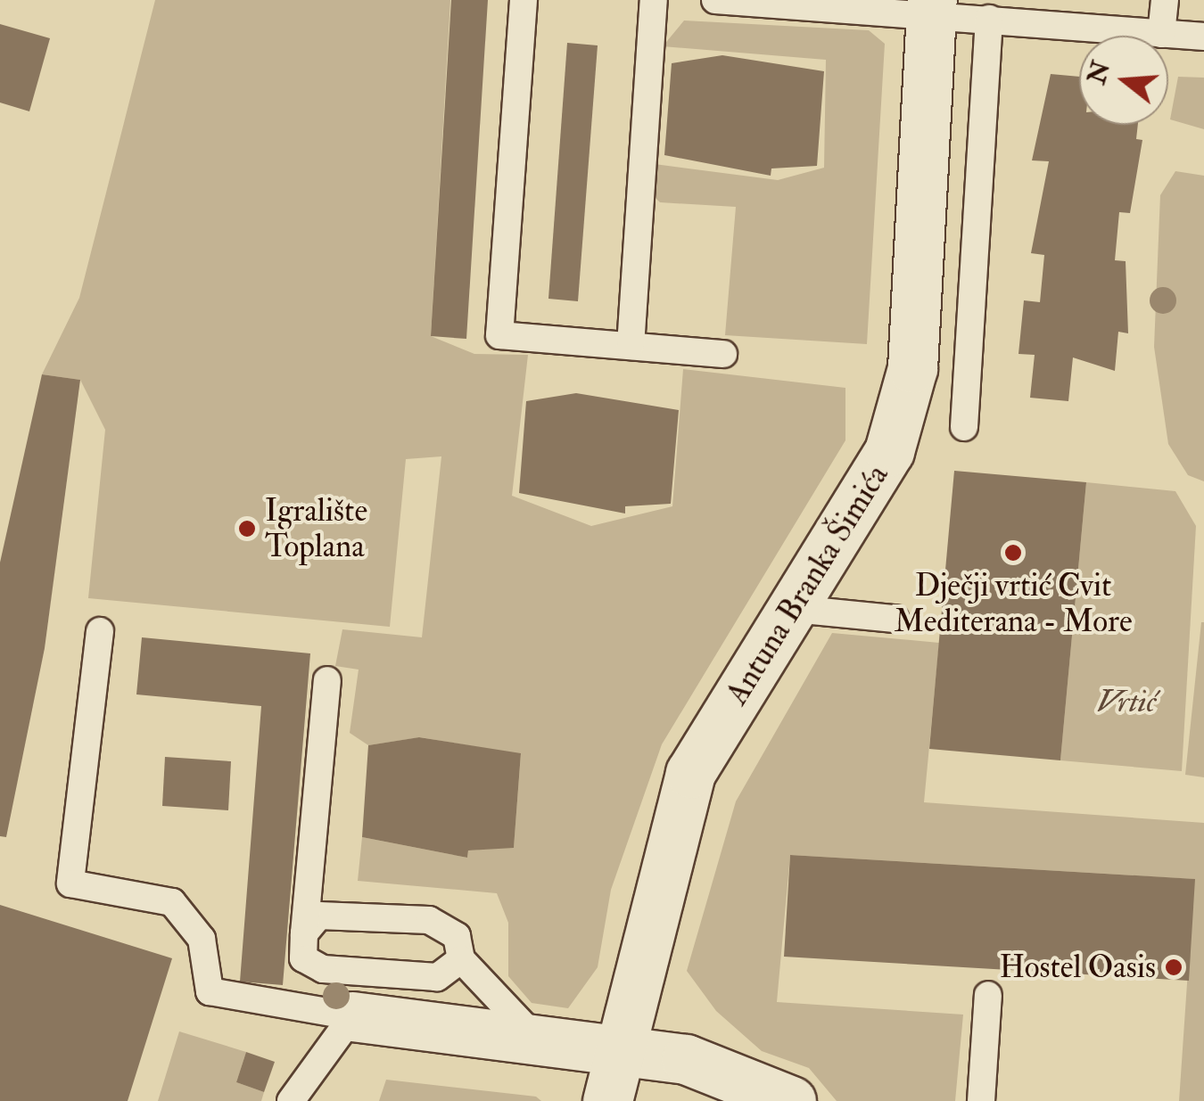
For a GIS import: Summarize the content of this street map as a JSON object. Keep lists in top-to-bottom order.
{
  "streets": {
    "street": ["Antuna Branka Šimića"]
  },
  "parks": ["Vrtić"],
  "places": ["Igralište Toplana", "Dječji vrtić Cvit Mediterana - More", "Hostel Oasis"],
  "north": "left"
}
